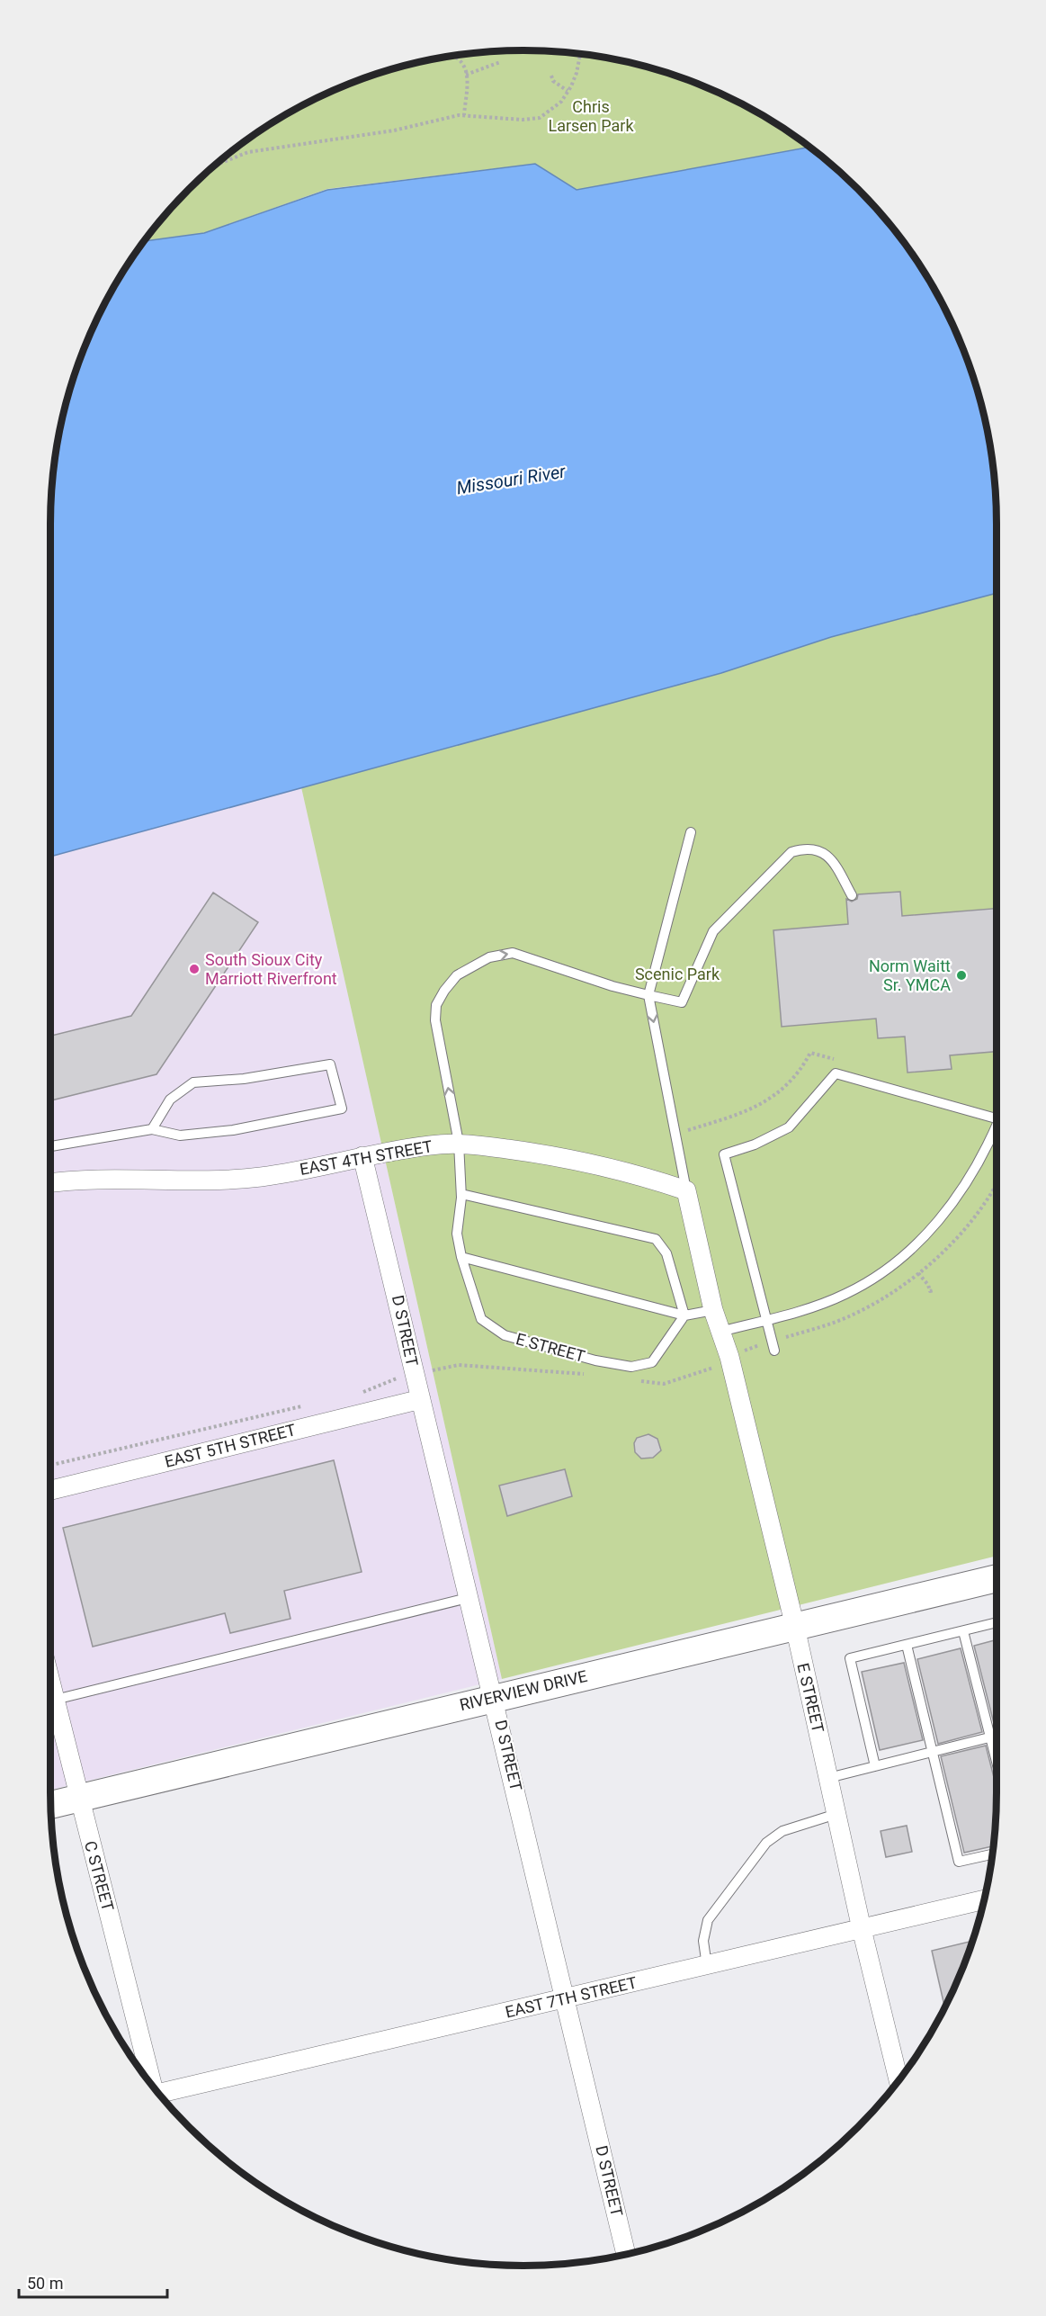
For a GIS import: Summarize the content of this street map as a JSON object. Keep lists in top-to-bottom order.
{
  "streets": {
    "main road": ["RIVERVIEW DRIVE"],
    "street": [
      "EAST 4TH STREET",
      "D STREET",
      "E STREET",
      "EAST 5TH STREET",
      "C STREET",
      "EAST 7TH STREET"
    ]
  },
  "crossings": [
    ["EAST 4TH STREET", "D STREET"],
    ["EAST 4TH STREET", "E STREET"],
    ["D STREET", "EAST 5TH STREET"],
    ["D STREET", "RIVERVIEW DRIVE"],
    ["D STREET", "EAST 7TH STREET"],
    ["E STREET", "RIVERVIEW DRIVE"],
    ["E STREET", "EAST 7TH STREET"],
    ["RIVERVIEW DRIVE", "C STREET"]
  ],
  "water": ["Missouri River"],
  "parks": ["Chris Larsen Park", "Scenic Park"],
  "places": ["South Sioux City Marriott Riverfront", "Norm Waitt Sr. YMCA"],
  "scale_bar": "50 m"
}
